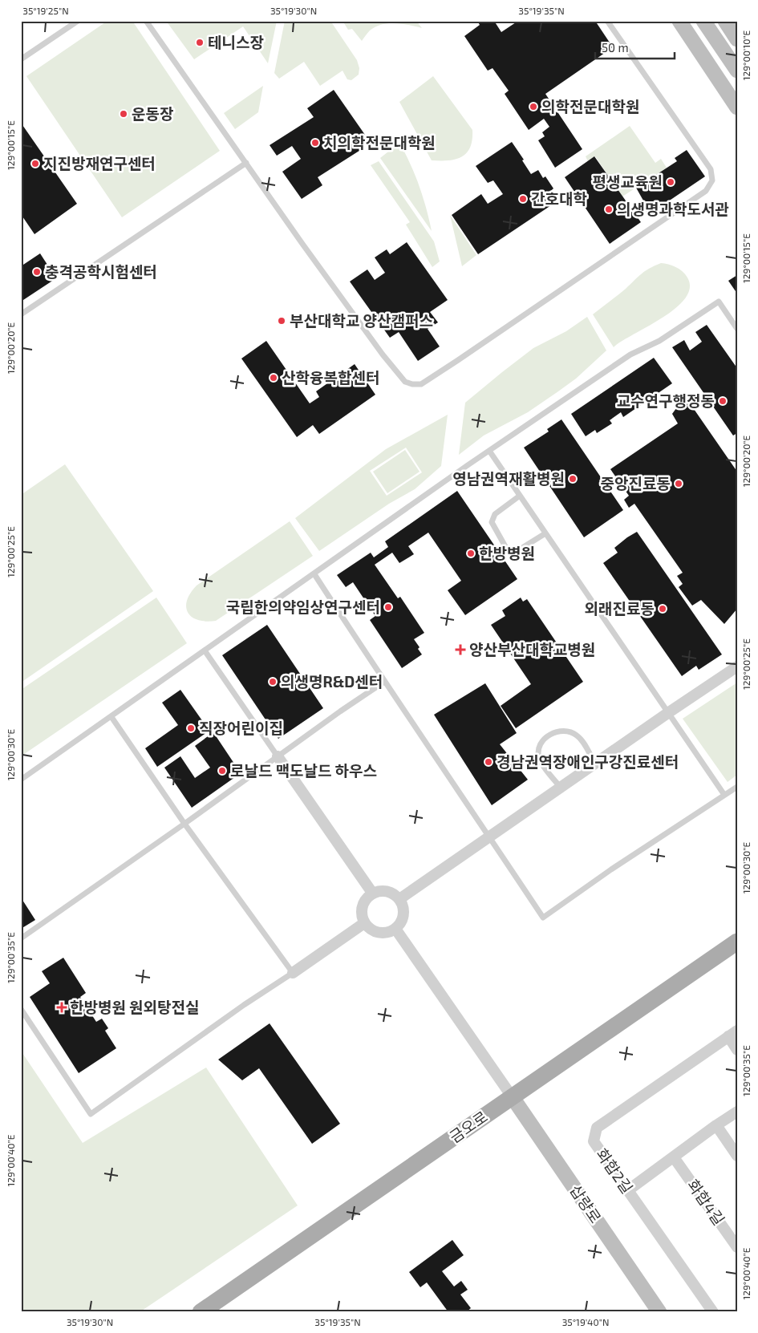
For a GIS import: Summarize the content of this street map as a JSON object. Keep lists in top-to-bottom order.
{
  "streets": {
    "main road": ["금오로"],
    "street": ["화합2길", "화합4길", "삽량로"]
  },
  "crossings": [
    ["금오로", "삽량로"]
  ],
  "places": {
    "other": [
      "테니스장",
      "의학전문대학원",
      "운동장",
      "치의학전문대학원",
      "지진방재연구센터",
      "평생교육원",
      "간호대학",
      "의생명과학도서관",
      "충격공학시험센터",
      "부산대학교 양산캠퍼스",
      "산학융복합센터",
      "교수연구행정동",
      "영남권역재활병원",
      "중앙진료동",
      "한방병원",
      "국립한의약임상연구센터",
      "외래진료동",
      "의생명R&D센터",
      "직장어린이집",
      "경남권역장애인구강진료센터",
      "로날드 맥도날드 하우스"
    ],
    "health": ["양산부산대학교병원", "한방병원 원외탕전실"]
  },
  "scale_bar": "50 m",
  "coordinates": [
    "35°19'25\"N",
    "35°19'30\"N",
    "35°19'35\"N",
    "129°00'10\"E",
    "129°00'15\"E",
    "129°00'20\"E",
    "129°00'25\"E",
    "129°00'30\"E",
    "129°00'35\"E",
    "129°00'40\"E",
    "35°19'40\"N"
  ]
}
